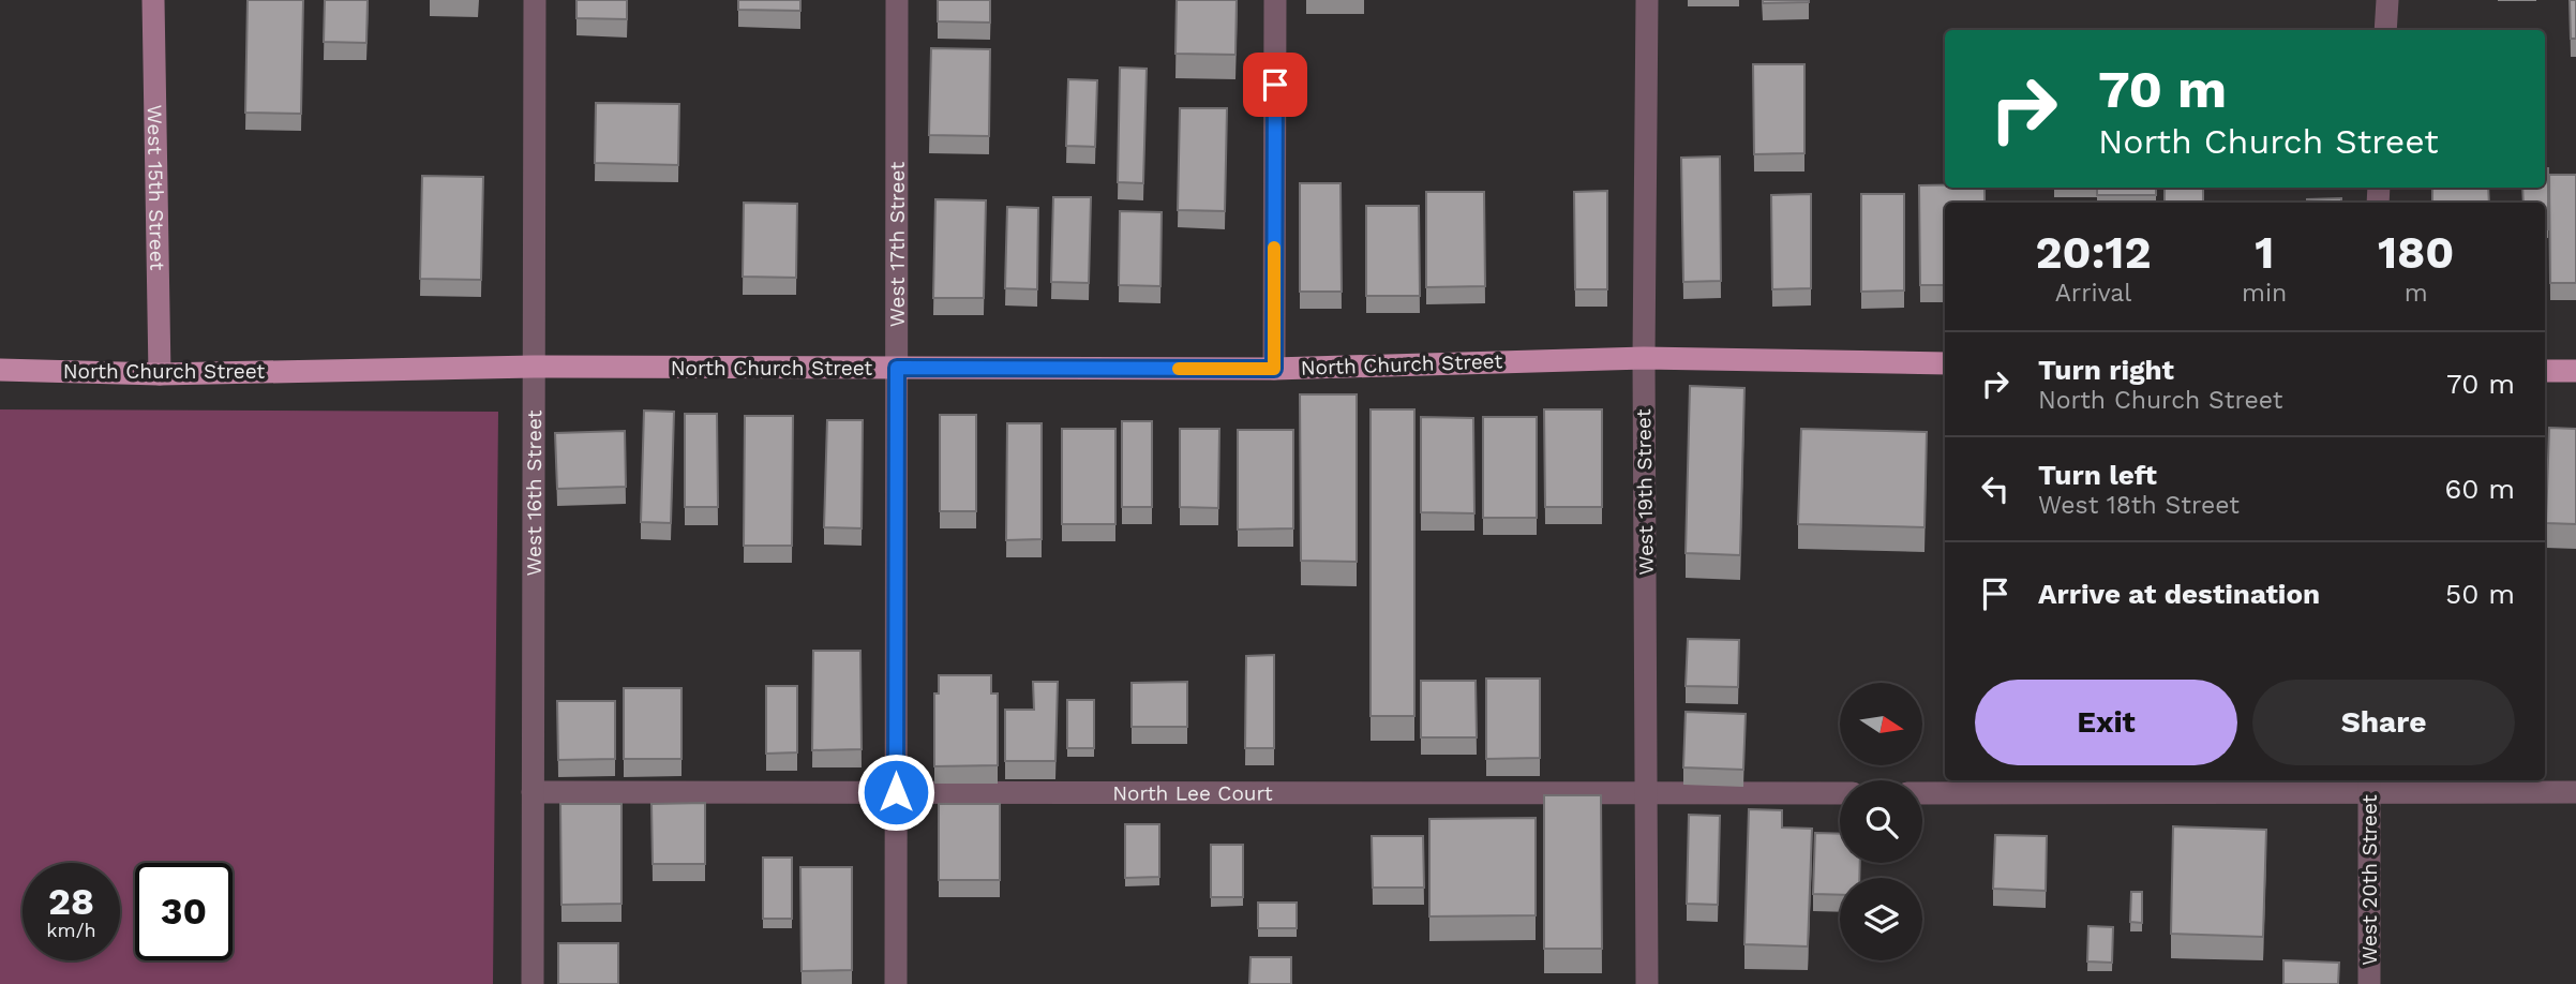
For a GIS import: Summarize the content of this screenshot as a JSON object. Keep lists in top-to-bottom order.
{
  "streets": {
    "main road": ["West 15th Street", "North Church Street"],
    "street": [
      "West 17th Street",
      "West 16th Street",
      "West 19th Street",
      "North Lee Court",
      "West 20th Street"
    ]
  },
  "crossings": [
    ["West 15th Street", "North Church Street"],
    ["West 17th Street", "North Church Street"],
    ["West 17th Street", "North Lee Court"],
    ["North Church Street", "West 16th Street"],
    ["North Church Street", "West 19th Street"],
    ["West 16th Street", "North Lee Court"],
    ["West 19th Street", "North Lee Court"]
  ],
  "north": "right",
  "page": {
    "turn": ["70 m", "North Church Street"],
    "eta": [
      "20:12",
      "Arrival",
      "1",
      "min",
      "180",
      "m"
    ],
    "list": [
      {
        "name": "Turn right",
        "note": "North Church Street",
        "value": "70 m"
      },
      {
        "name": "Turn left",
        "note": "West 18th Street",
        "value": "60 m"
      },
      {
        "name": "Arrive at destination",
        "value": "50 m"
      }
    ],
    "buttons": ["Exit", "Share"],
    "speed": "28 km/h",
    "limit": "30"
  }
}
